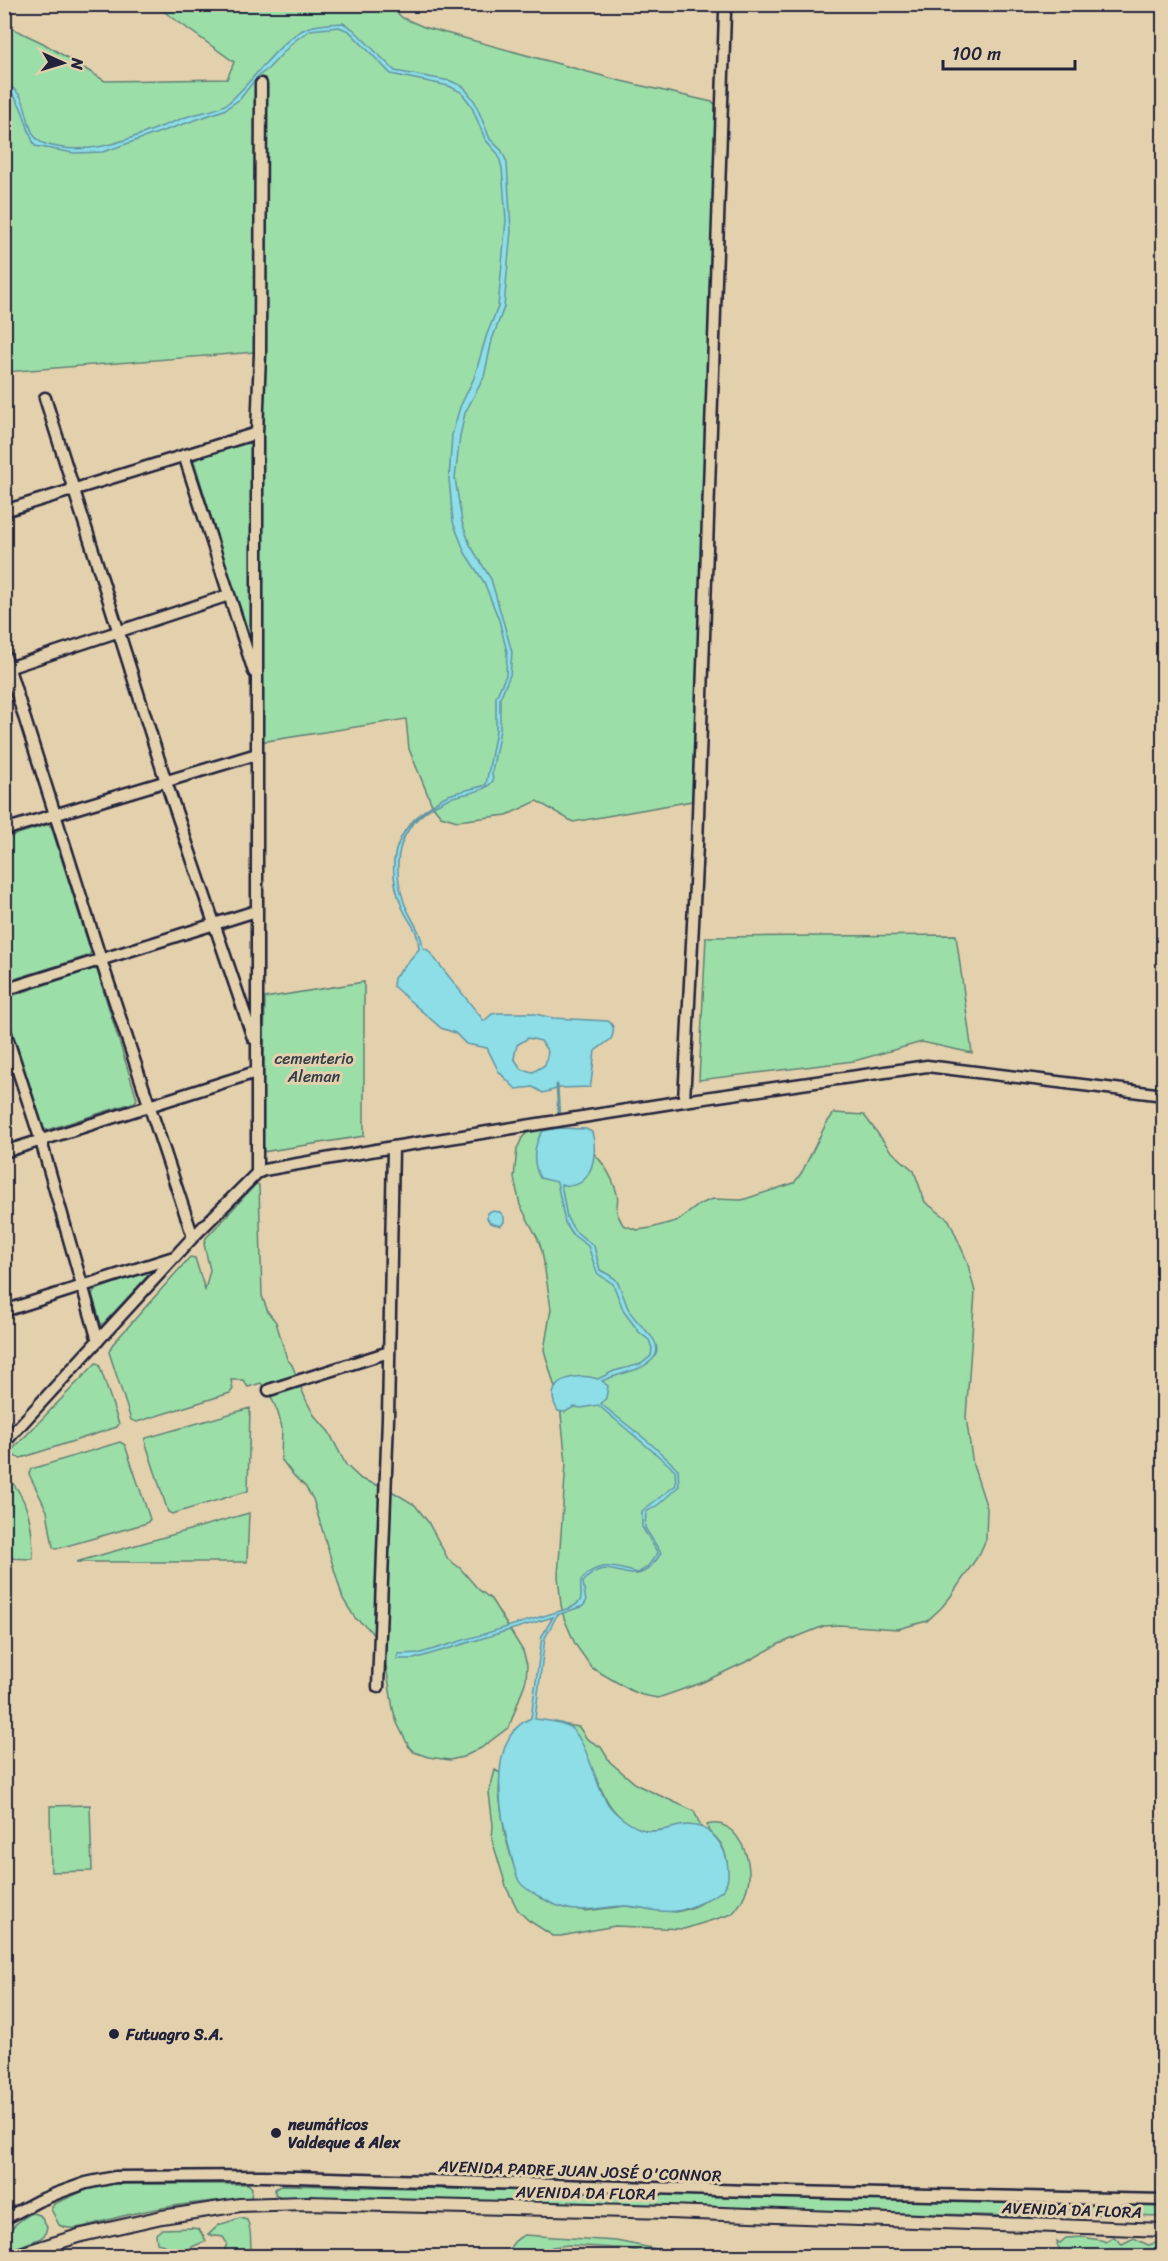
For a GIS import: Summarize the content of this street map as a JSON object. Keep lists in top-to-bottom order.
{
  "streets": {
    "main road": ["AVENIDA DA FLORA"],
    "street": ["AVENIDA PADRE JUAN JOSÉ O'CONNOR"]
  },
  "parks": ["cementerio Aleman"],
  "places": ["Futuagro S.A.", "neumáticos Valdeque & Alex"],
  "scale_bar": "100 m",
  "north": "right"
}
